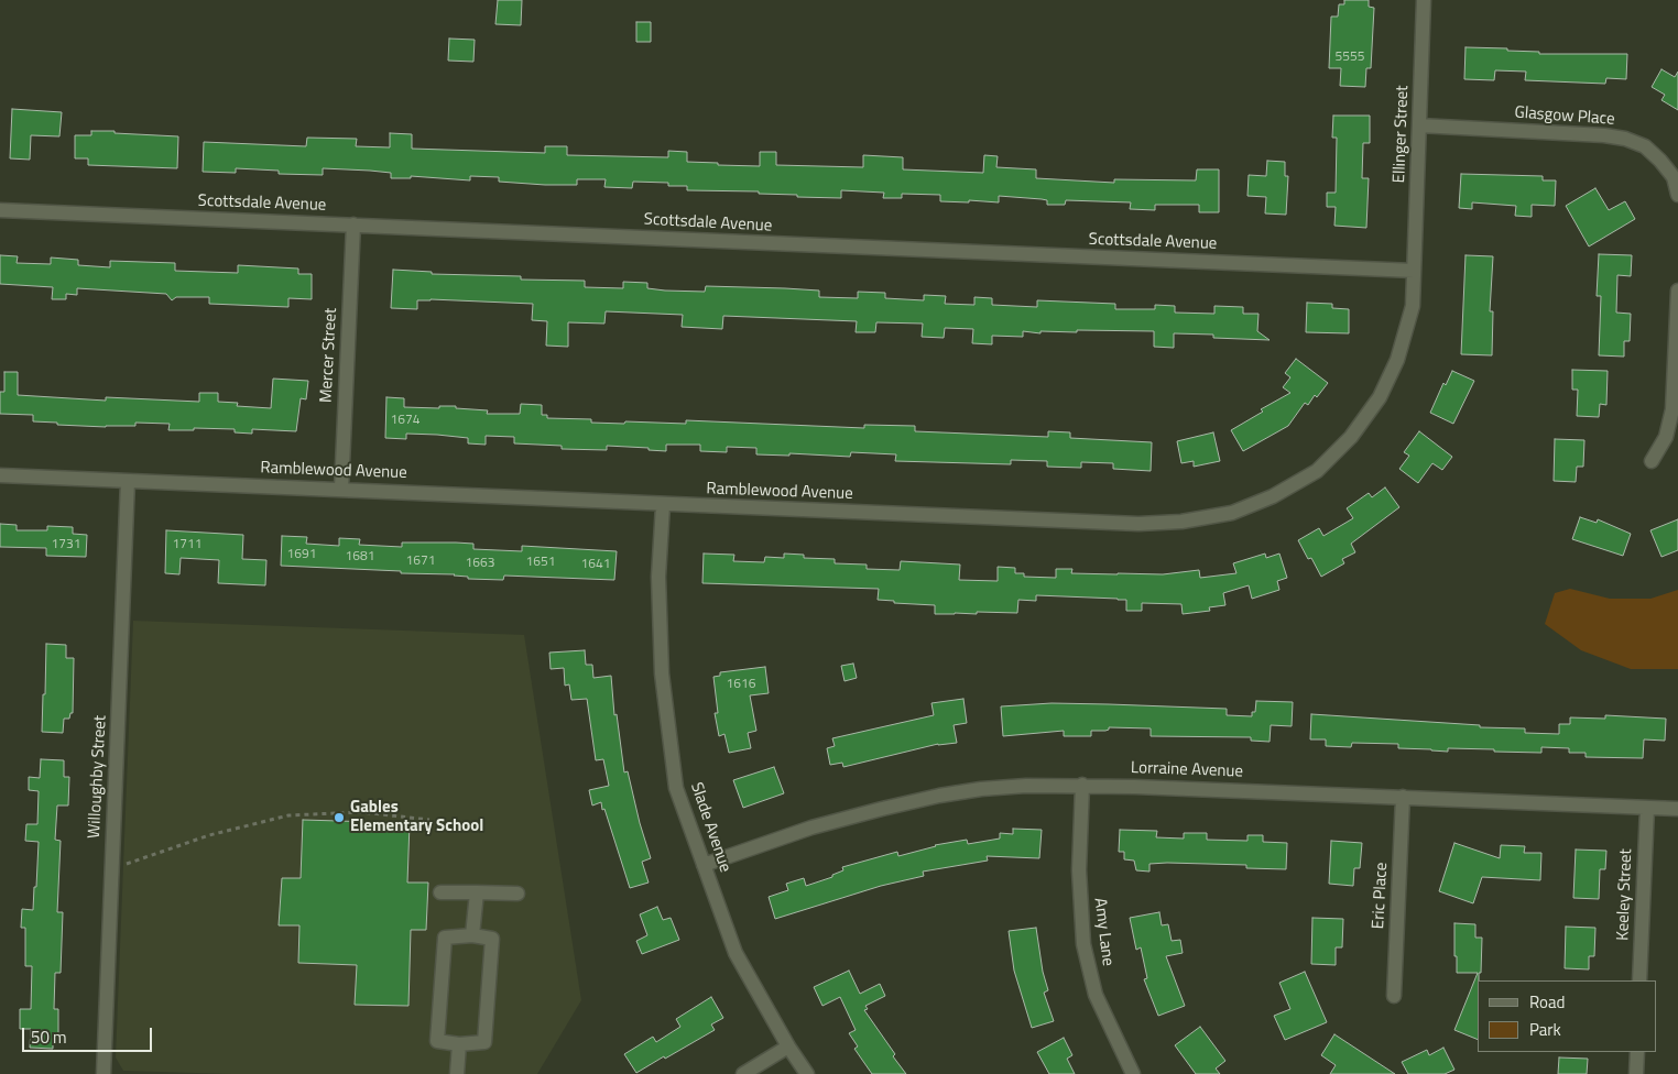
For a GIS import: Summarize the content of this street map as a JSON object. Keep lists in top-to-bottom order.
{
  "streets": {
    "street": [
      "Glasgow Place",
      "Ellinger Street",
      "Scottsdale Avenue",
      "Mercer Street",
      "Ramblewood Avenue",
      "Lorraine Avenue",
      "Willoughby Street",
      "Slade Avenue",
      "Keeley Street",
      "Eric Place",
      "Amy Lane"
    ]
  },
  "crossings": [
    ["Glasgow Place", "Ellinger Street"],
    ["Ellinger Street", "Scottsdale Avenue"],
    ["Ellinger Street", "Ramblewood Avenue"],
    ["Scottsdale Avenue", "Mercer Street"],
    ["Scottsdale Avenue", "Ramblewood Avenue"],
    ["Mercer Street", "Ramblewood Avenue"],
    ["Ramblewood Avenue", "Willoughby Street"],
    ["Ramblewood Avenue", "Slade Avenue"],
    ["Lorraine Avenue", "Slade Avenue"],
    ["Lorraine Avenue", "Keeley Street"],
    ["Lorraine Avenue", "Eric Place"],
    ["Lorraine Avenue", "Amy Lane"]
  ],
  "places": ["Gables Elementary School"],
  "house_numbers": [
    "5555",
    "1674",
    "1731",
    "1711",
    "1691",
    "1681",
    "1671",
    "1651",
    "1663",
    "1641",
    "1616"
  ],
  "legend": ["Road", "Park"],
  "scale_bar": "50 m"
}
